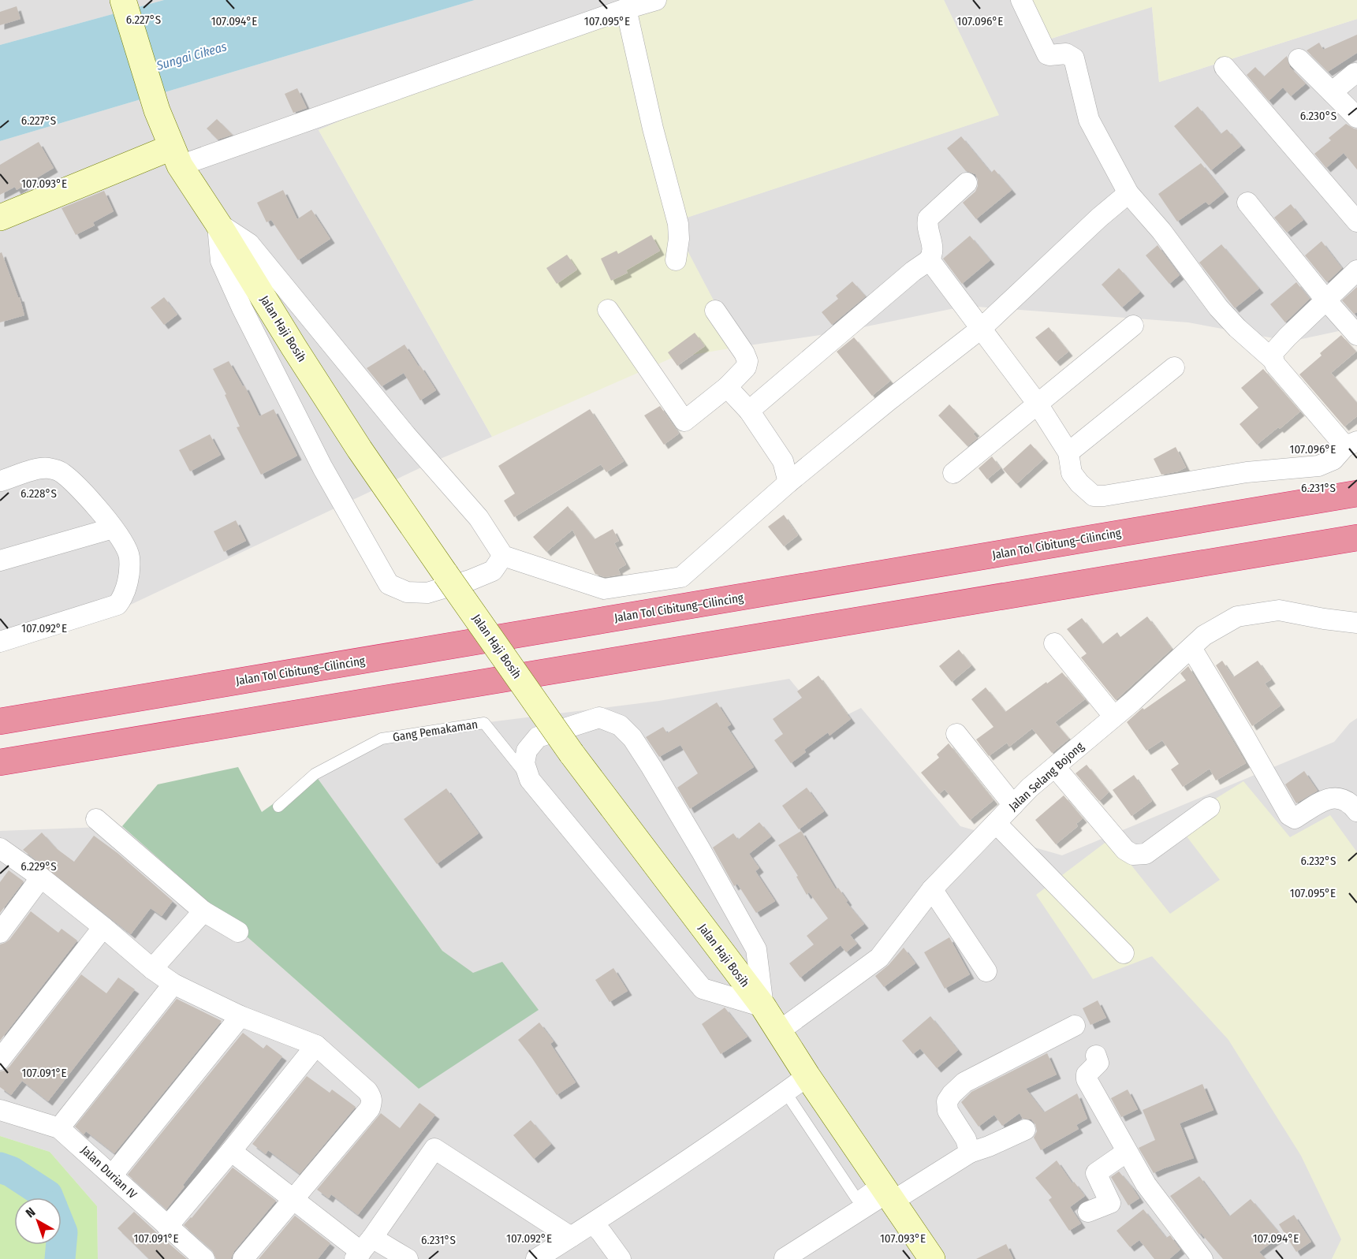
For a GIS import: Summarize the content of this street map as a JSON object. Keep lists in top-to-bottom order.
{
  "streets": {
    "highway": ["Jalan Tol Cibitung–Cilincing"],
    "main road": ["Jalan Haji Bosih"],
    "street": ["Jalan Selang Bojong", "Jalan Durian IV"],
    "lane": ["Gang Pemakaman"]
  },
  "crossings": [
    ["Jalan Haji Bosih", "Jalan Selang Bojong"]
  ],
  "water": ["Sungai Cikeas"],
  "north": "top left",
  "coordinates": [
    "6.227°S",
    "107.094°E",
    "107.095°E",
    "107.096°E",
    "6.230°S",
    "107.093°E",
    "6.231°S",
    "6.228°S",
    "107.092°E",
    "6.232°S",
    "6.229°S",
    "107.091°E"
  ]
}
